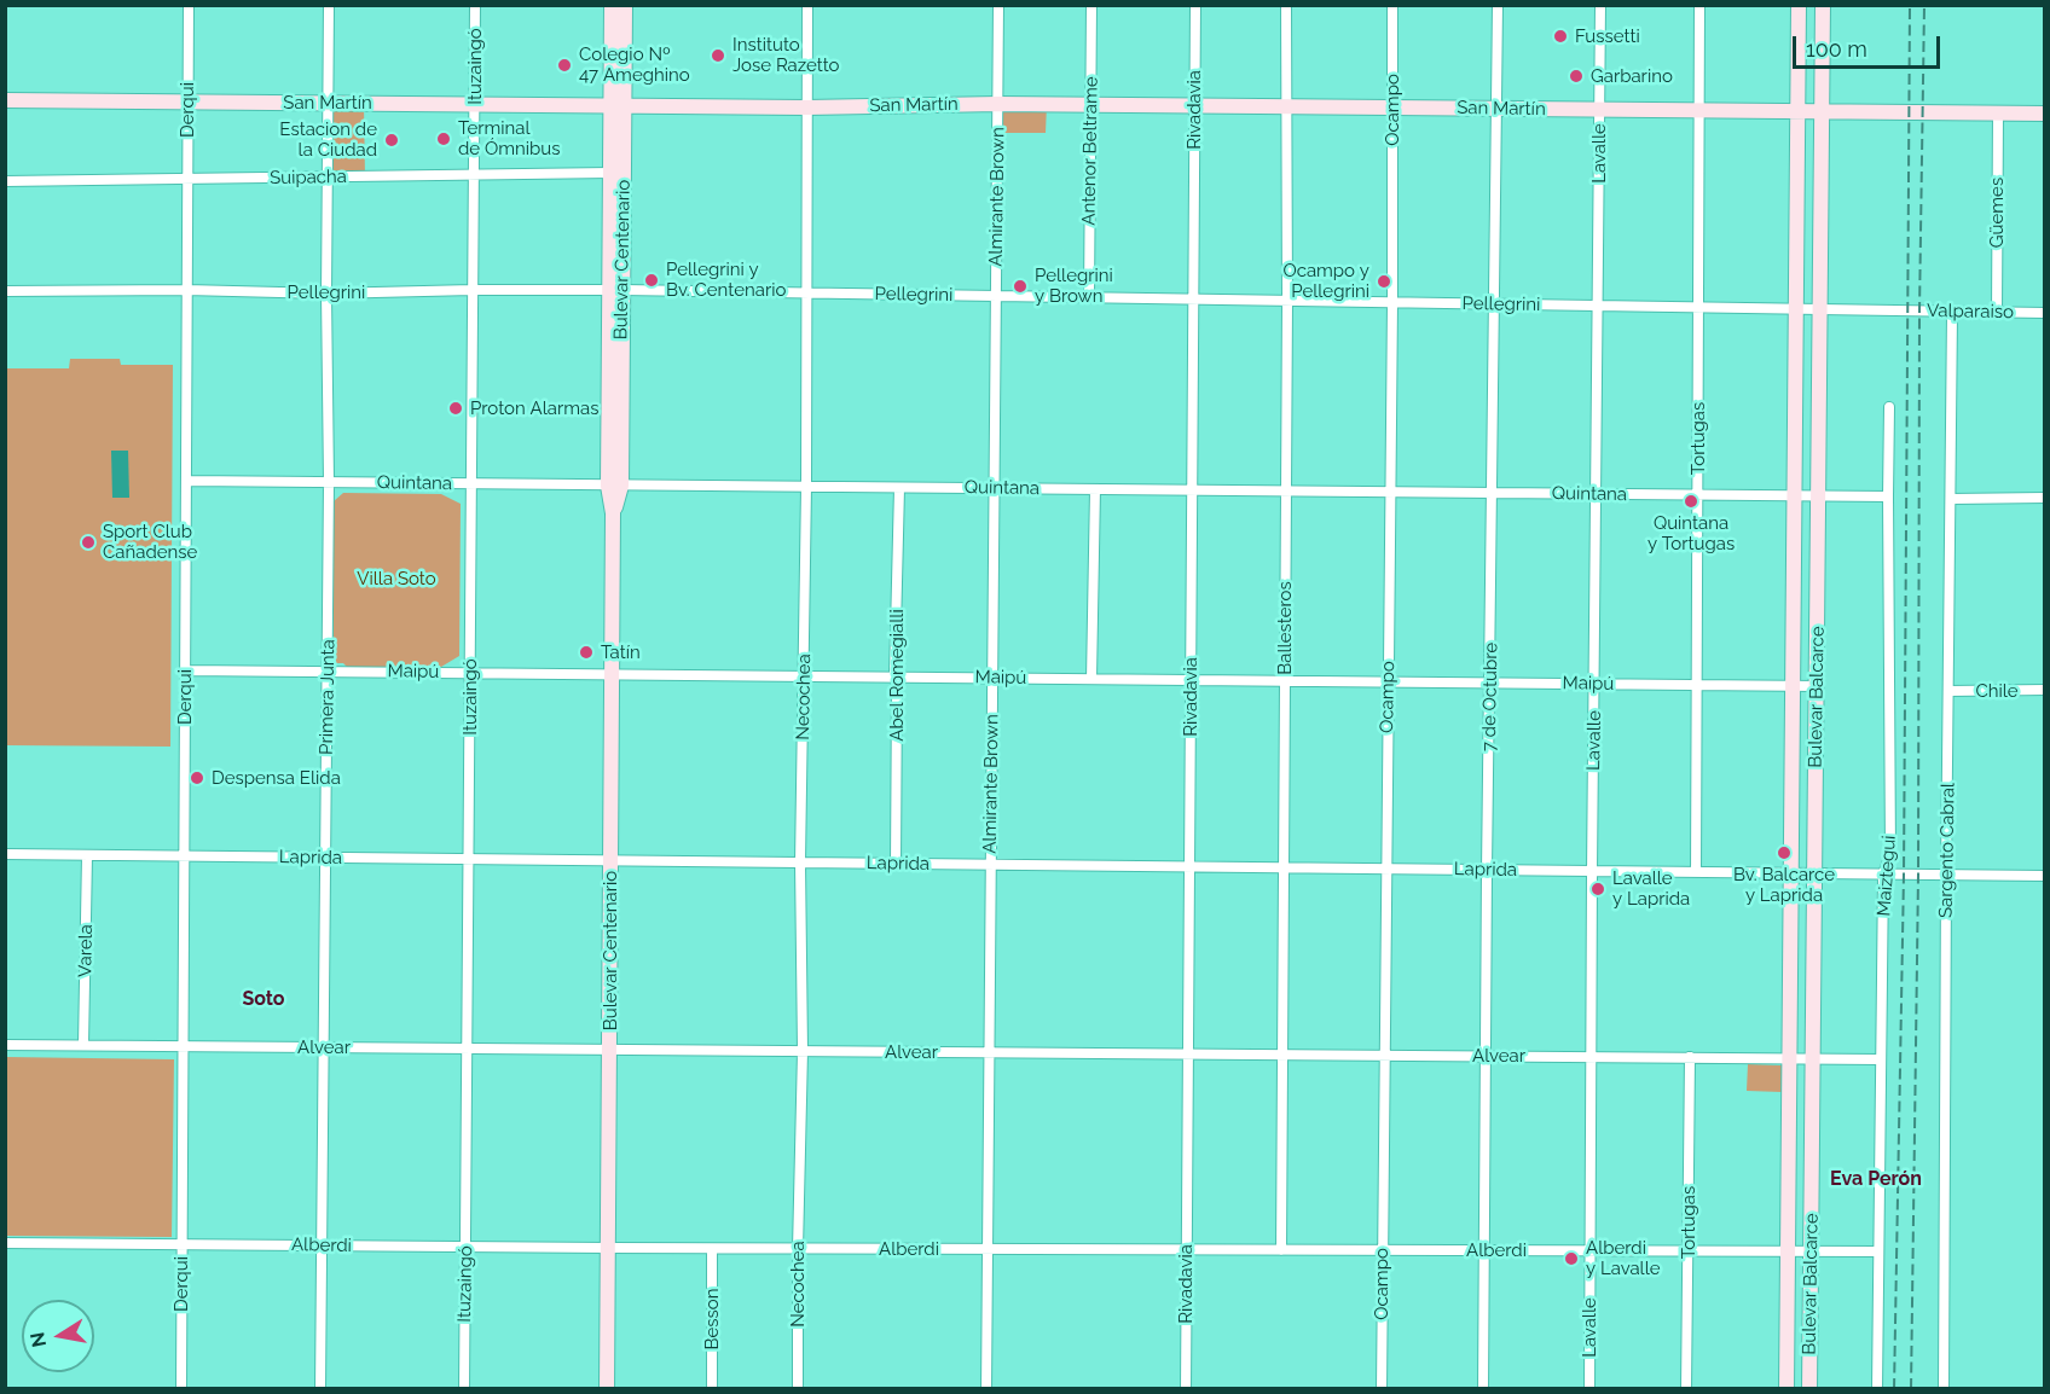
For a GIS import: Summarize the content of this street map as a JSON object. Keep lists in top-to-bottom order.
{
  "streets": {
    "main road": ["San Martín", "Bulevar Centenario", "Bulevar Balcarce"],
    "street": [
      "Ituzaingó",
      "Derqui",
      "Rivadavia",
      "Ocampo",
      "Antenor Beltrame",
      "Lavalle",
      "Suipacha",
      "Almirante Brown",
      "Güemes",
      "Pellegrini",
      "Valparaiso",
      "Tortugas",
      "Quintana",
      "Ballesteros",
      "Maipú",
      "Abel Romegialli",
      "Chile",
      "Primera Junta",
      "Necochea",
      "7 de Octubre",
      "Sargento Cabral",
      "Laprida",
      "Maiztegui",
      "Varela",
      "Alvear",
      "Alberdi",
      "Besson"
    ]
  },
  "crossings": [
    ["Ituzaingó", "San Martín"],
    ["Ituzaingó", "Suipacha"],
    ["Ituzaingó", "Pellegrini"],
    ["Ituzaingó", "Quintana"],
    ["Ituzaingó", "Maipú"],
    ["Ituzaingó", "Laprida"],
    ["Ituzaingó", "Alvear"],
    ["Ituzaingó", "Alberdi"],
    ["San Martín", "Derqui"],
    ["San Martín", "Rivadavia"],
    ["San Martín", "Ocampo"],
    ["San Martín", "Antenor Beltrame"],
    ["San Martín", "Lavalle"],
    ["San Martín", "Almirante Brown"],
    ["San Martín", "Güemes"],
    ["San Martín", "Bulevar Centenario"],
    ["San Martín", "Tortugas"],
    ["San Martín", "Ballesteros"],
    ["San Martín", "Primera Junta"],
    ["San Martín", "Necochea"],
    ["San Martín", "7 de Octubre"],
    ["San Martín", "Bulevar Balcarce"],
    ["Derqui", "Suipacha"],
    ["Derqui", "Pellegrini"],
    ["Derqui", "Quintana"],
    ["Derqui", "Maipú"],
    ["Derqui", "Laprida"],
    ["Derqui", "Alvear"],
    ["Derqui", "Alberdi"],
    ["Rivadavia", "Pellegrini"],
    ["Rivadavia", "Quintana"],
    ["Rivadavia", "Maipú"],
    ["Rivadavia", "Laprida"],
    ["Rivadavia", "Alvear"],
    ["Rivadavia", "Alberdi"],
    ["Ocampo", "Pellegrini"],
    ["Ocampo", "Quintana"],
    ["Ocampo", "Maipú"],
    ["Ocampo", "Laprida"],
    ["Ocampo", "Alvear"],
    ["Ocampo", "Alberdi"],
    ["Antenor Beltrame", "Pellegrini"],
    ["Lavalle", "Pellegrini"],
    ["Lavalle", "Quintana"],
    ["Lavalle", "Maipú"],
    ["Lavalle", "Laprida"],
    ["Lavalle", "Alvear"],
    ["Lavalle", "Alberdi"],
    ["Suipacha", "Bulevar Centenario"],
    ["Suipacha", "Primera Junta"],
    ["Almirante Brown", "Pellegrini"],
    ["Almirante Brown", "Quintana"],
    ["Almirante Brown", "Maipú"],
    ["Almirante Brown", "Laprida"],
    ["Almirante Brown", "Alvear"],
    ["Almirante Brown", "Alberdi"],
    ["Güemes", "Valparaiso"],
    ["Bulevar Centenario", "Pellegrini"],
    ["Bulevar Centenario", "Quintana"],
    ["Bulevar Centenario", "Maipú"],
    ["Bulevar Centenario", "Laprida"],
    ["Bulevar Centenario", "Alvear"],
    ["Bulevar Centenario", "Alberdi"],
    ["Pellegrini", "Valparaiso"],
    ["Pellegrini", "Tortugas"],
    ["Pellegrini", "Ballesteros"],
    ["Pellegrini", "Primera Junta"],
    ["Pellegrini", "Necochea"],
    ["Pellegrini", "7 de Octubre"],
    ["Pellegrini", "Bulevar Balcarce"],
    ["Valparaiso", "Bulevar Balcarce"],
    ["Valparaiso", "Sargento Cabral"],
    ["Tortugas", "Quintana"],
    ["Tortugas", "Maipú"],
    ["Tortugas", "Laprida"],
    ["Tortugas", "Alvear"],
    ["Tortugas", "Alberdi"],
    ["Quintana", "Ballesteros"],
    ["Quintana", "Abel Romegialli"],
    ["Quintana", "Primera Junta"],
    ["Quintana", "Necochea"],
    ["Quintana", "7 de Octubre"],
    ["Quintana", "Bulevar Balcarce"],
    ["Quintana", "Maiztegui"],
    ["Ballesteros", "Maipú"],
    ["Ballesteros", "Laprida"],
    ["Ballesteros", "Alvear"],
    ["Ballesteros", "Alberdi"],
    ["Maipú", "Abel Romegialli"],
    ["Maipú", "Primera Junta"],
    ["Maipú", "Necochea"],
    ["Maipú", "7 de Octubre"],
    ["Maipú", "Bulevar Balcarce"],
    ["Abel Romegialli", "Laprida"],
    ["Chile", "Sargento Cabral"],
    ["Primera Junta", "Laprida"],
    ["Primera Junta", "Alvear"],
    ["Primera Junta", "Alberdi"],
    ["Necochea", "Laprida"],
    ["Necochea", "Alvear"],
    ["Necochea", "Alberdi"],
    ["7 de Octubre", "Laprida"],
    ["7 de Octubre", "Alvear"],
    ["7 de Octubre", "Alberdi"],
    ["Bulevar Balcarce", "Laprida"],
    ["Bulevar Balcarce", "Alvear"],
    ["Bulevar Balcarce", "Alberdi"],
    ["Laprida", "Maiztegui"],
    ["Laprida", "Varela"],
    ["Maiztegui", "Alvear"],
    ["Maiztegui", "Alberdi"],
    ["Varela", "Alvear"],
    ["Alberdi", "Besson"]
  ],
  "districts": ["Soto", "Eva Perón"],
  "parks": ["Villa Soto"],
  "places": [
    "Fussetti",
    "Instituto Jose Razetto",
    "Colegio Nº 47 Ameghino",
    "Garbarino",
    "Terminal de Ómnibus",
    "Estacion de la Ciudad",
    "Pellegrini y Bv. Centenario",
    "Ocampo y Pellegrini",
    "Pellegrini y Brown",
    "Proton Alarmas",
    "Quintana y Tortugas",
    "Sport Club Cañadense",
    "Tatín",
    "Despensa Elida",
    "Bv. Balcarce y Laprida",
    "Lavalle y Laprida",
    "Alberdi y Lavalle"
  ],
  "scale_bar": "100 m",
  "north": "left"
}
